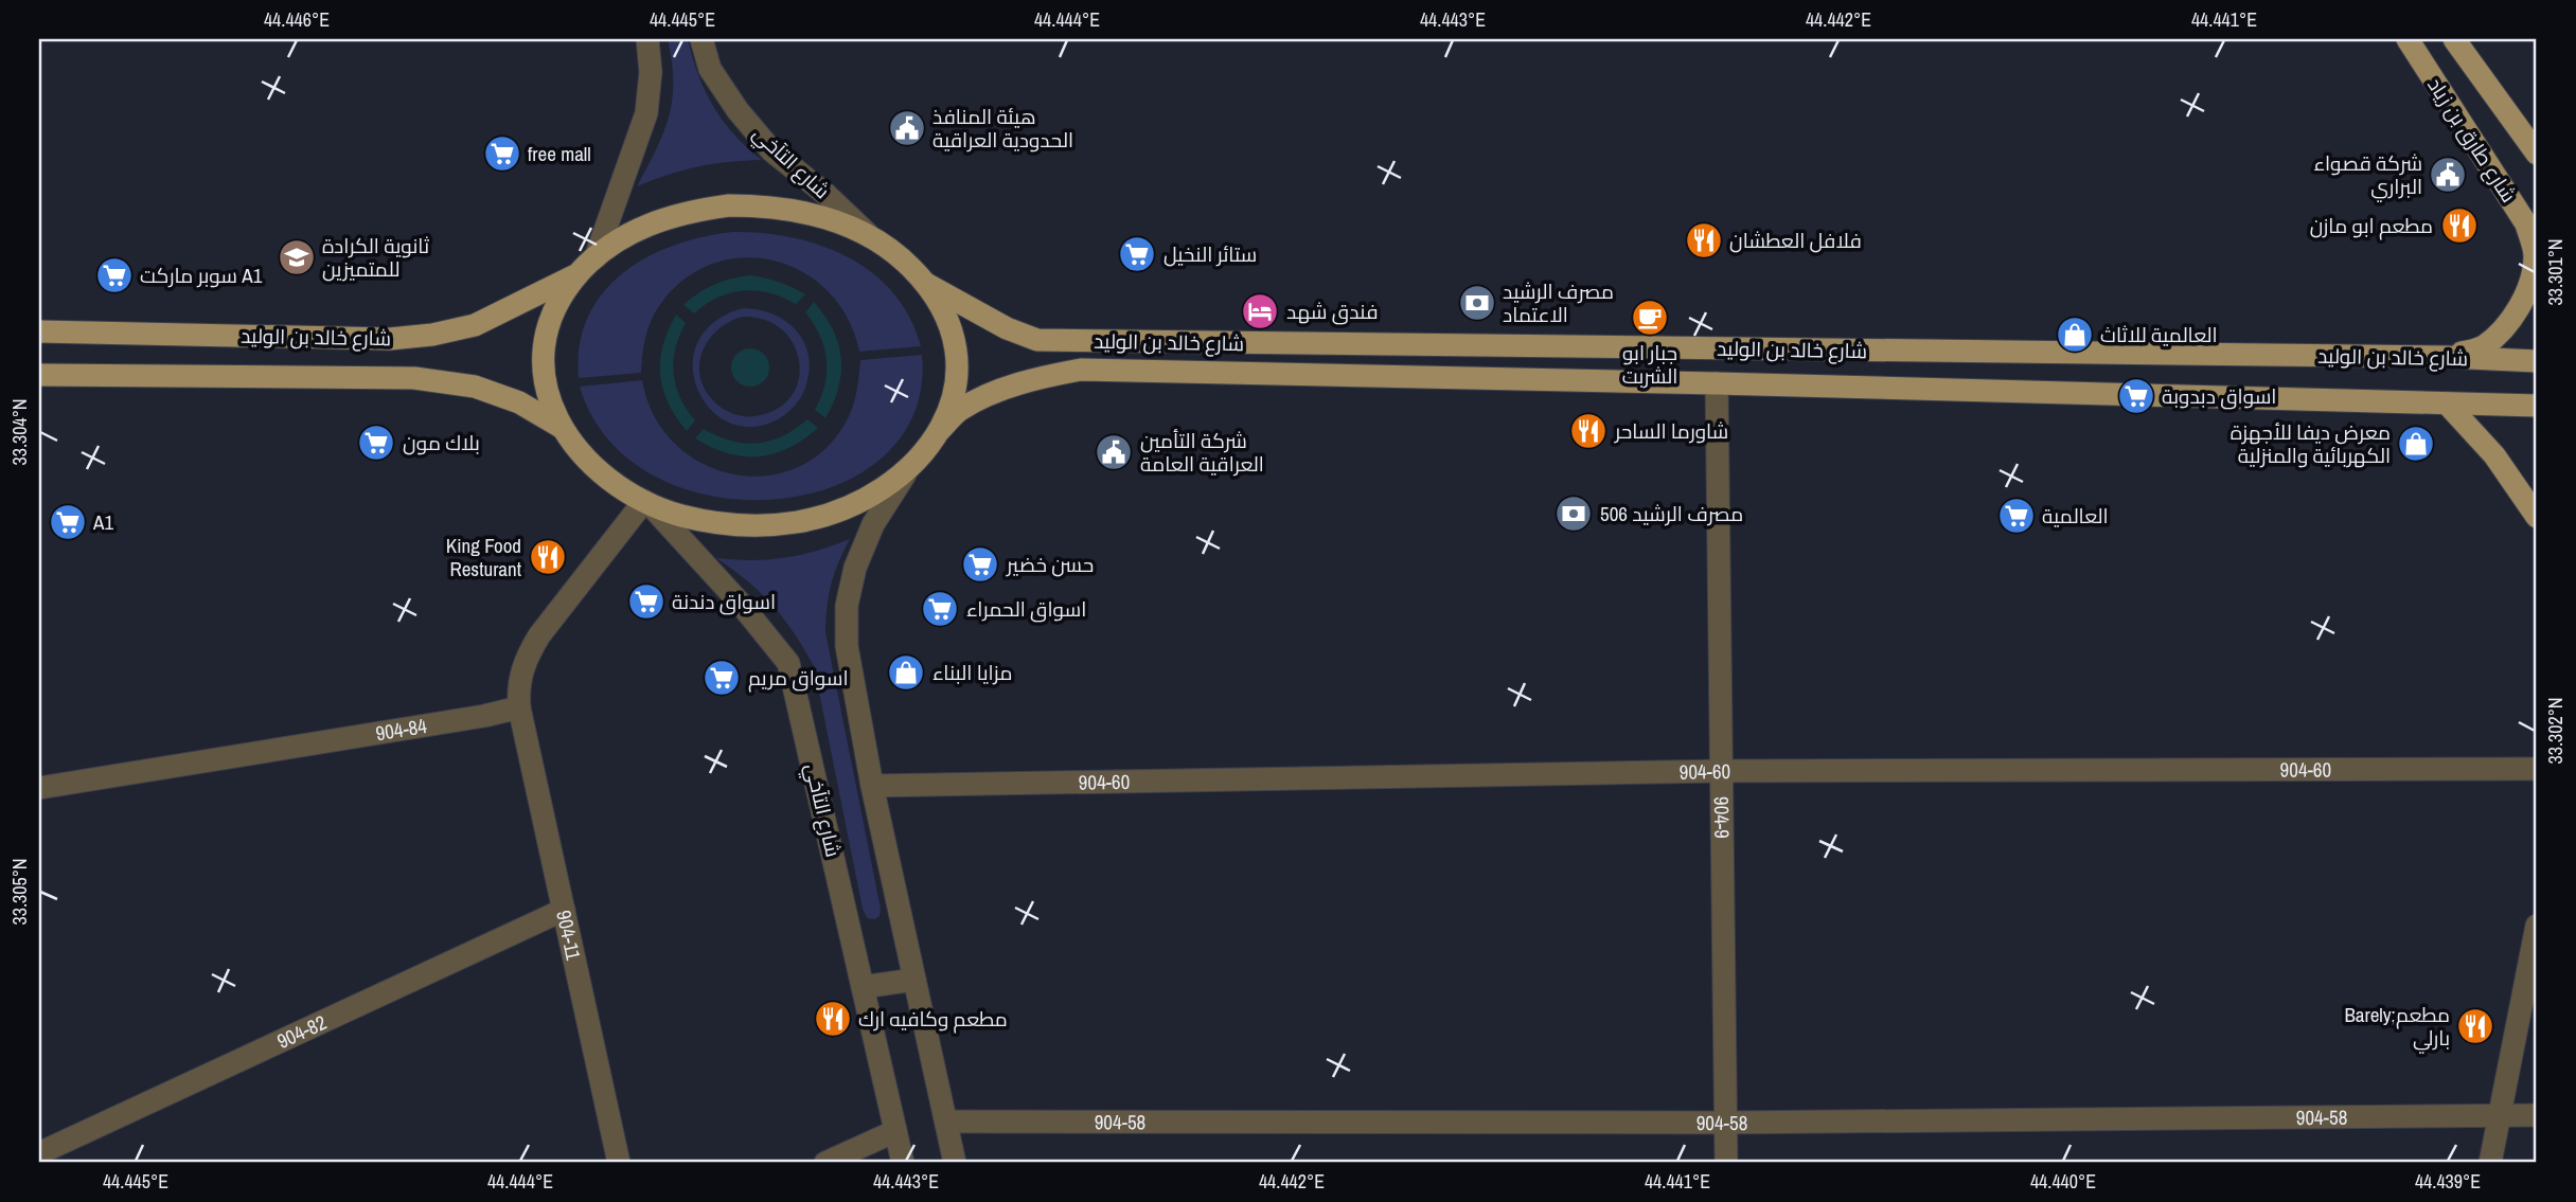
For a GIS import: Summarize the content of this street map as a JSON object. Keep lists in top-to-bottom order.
{
  "streets": {
    "main road": ["شارع طارق بن زياد", "شارع خالد بن الوليد"],
    "street": [
      "شارع التآخي",
      "904-84",
      "904-60",
      "904-9",
      "904-11",
      "904-82",
      "904-58"
    ]
  },
  "crossings": [
    ["شارع خالد بن الوليد", "904-9"],
    ["904-84", "904-11"],
    ["904-60", "904-9"],
    ["904-9", "904-58"],
    ["904-11", "904-82"]
  ],
  "places": {
    "public building": ["هيئة المنافذ الحدودية العراقية", "شركة قصواء البراري", "شركة التأمين العراقية العامة"],
    "supermarket": [
      "free mall",
      "ستائر النخيل",
      "سوبر ماركت A1",
      "اسواق دبدوبة",
      "بلاك مون",
      "العالمية",
      "A1",
      "حسن خضير",
      "اسواق دندنة",
      "اسواق الحمراء",
      "اسواق مريم"
    ],
    "restaurant": [
      "مطعم ابو مازن",
      "فلافل العطشان",
      "شاورما الساحر",
      "King Food Resturant",
      "مطعم وكافيه ارك",
      "Barely;مطعم بارلي"
    ],
    "school or university": ["ثانوية الكرادة للمتميزين"],
    "bank": ["مصرف الرشيد الاعتماد", "مصرف الرشيد 506"],
    "hotel": ["فندق شهد"],
    "cafe": ["جبار ابو الشربت"],
    "shop": ["العالمية للاثاث", "معرض ديفا للأجهزة الكهربائية والمنزلية", "مزايا البناء"]
  },
  "coordinates": [
    "44.446°E",
    "44.445°E",
    "44.444°E",
    "44.443°E",
    "44.442°E",
    "44.441°E",
    "33.301°N",
    "33.304°N",
    "33.302°N",
    "33.305°N",
    "44.440°E",
    "44.439°E"
  ]
}
